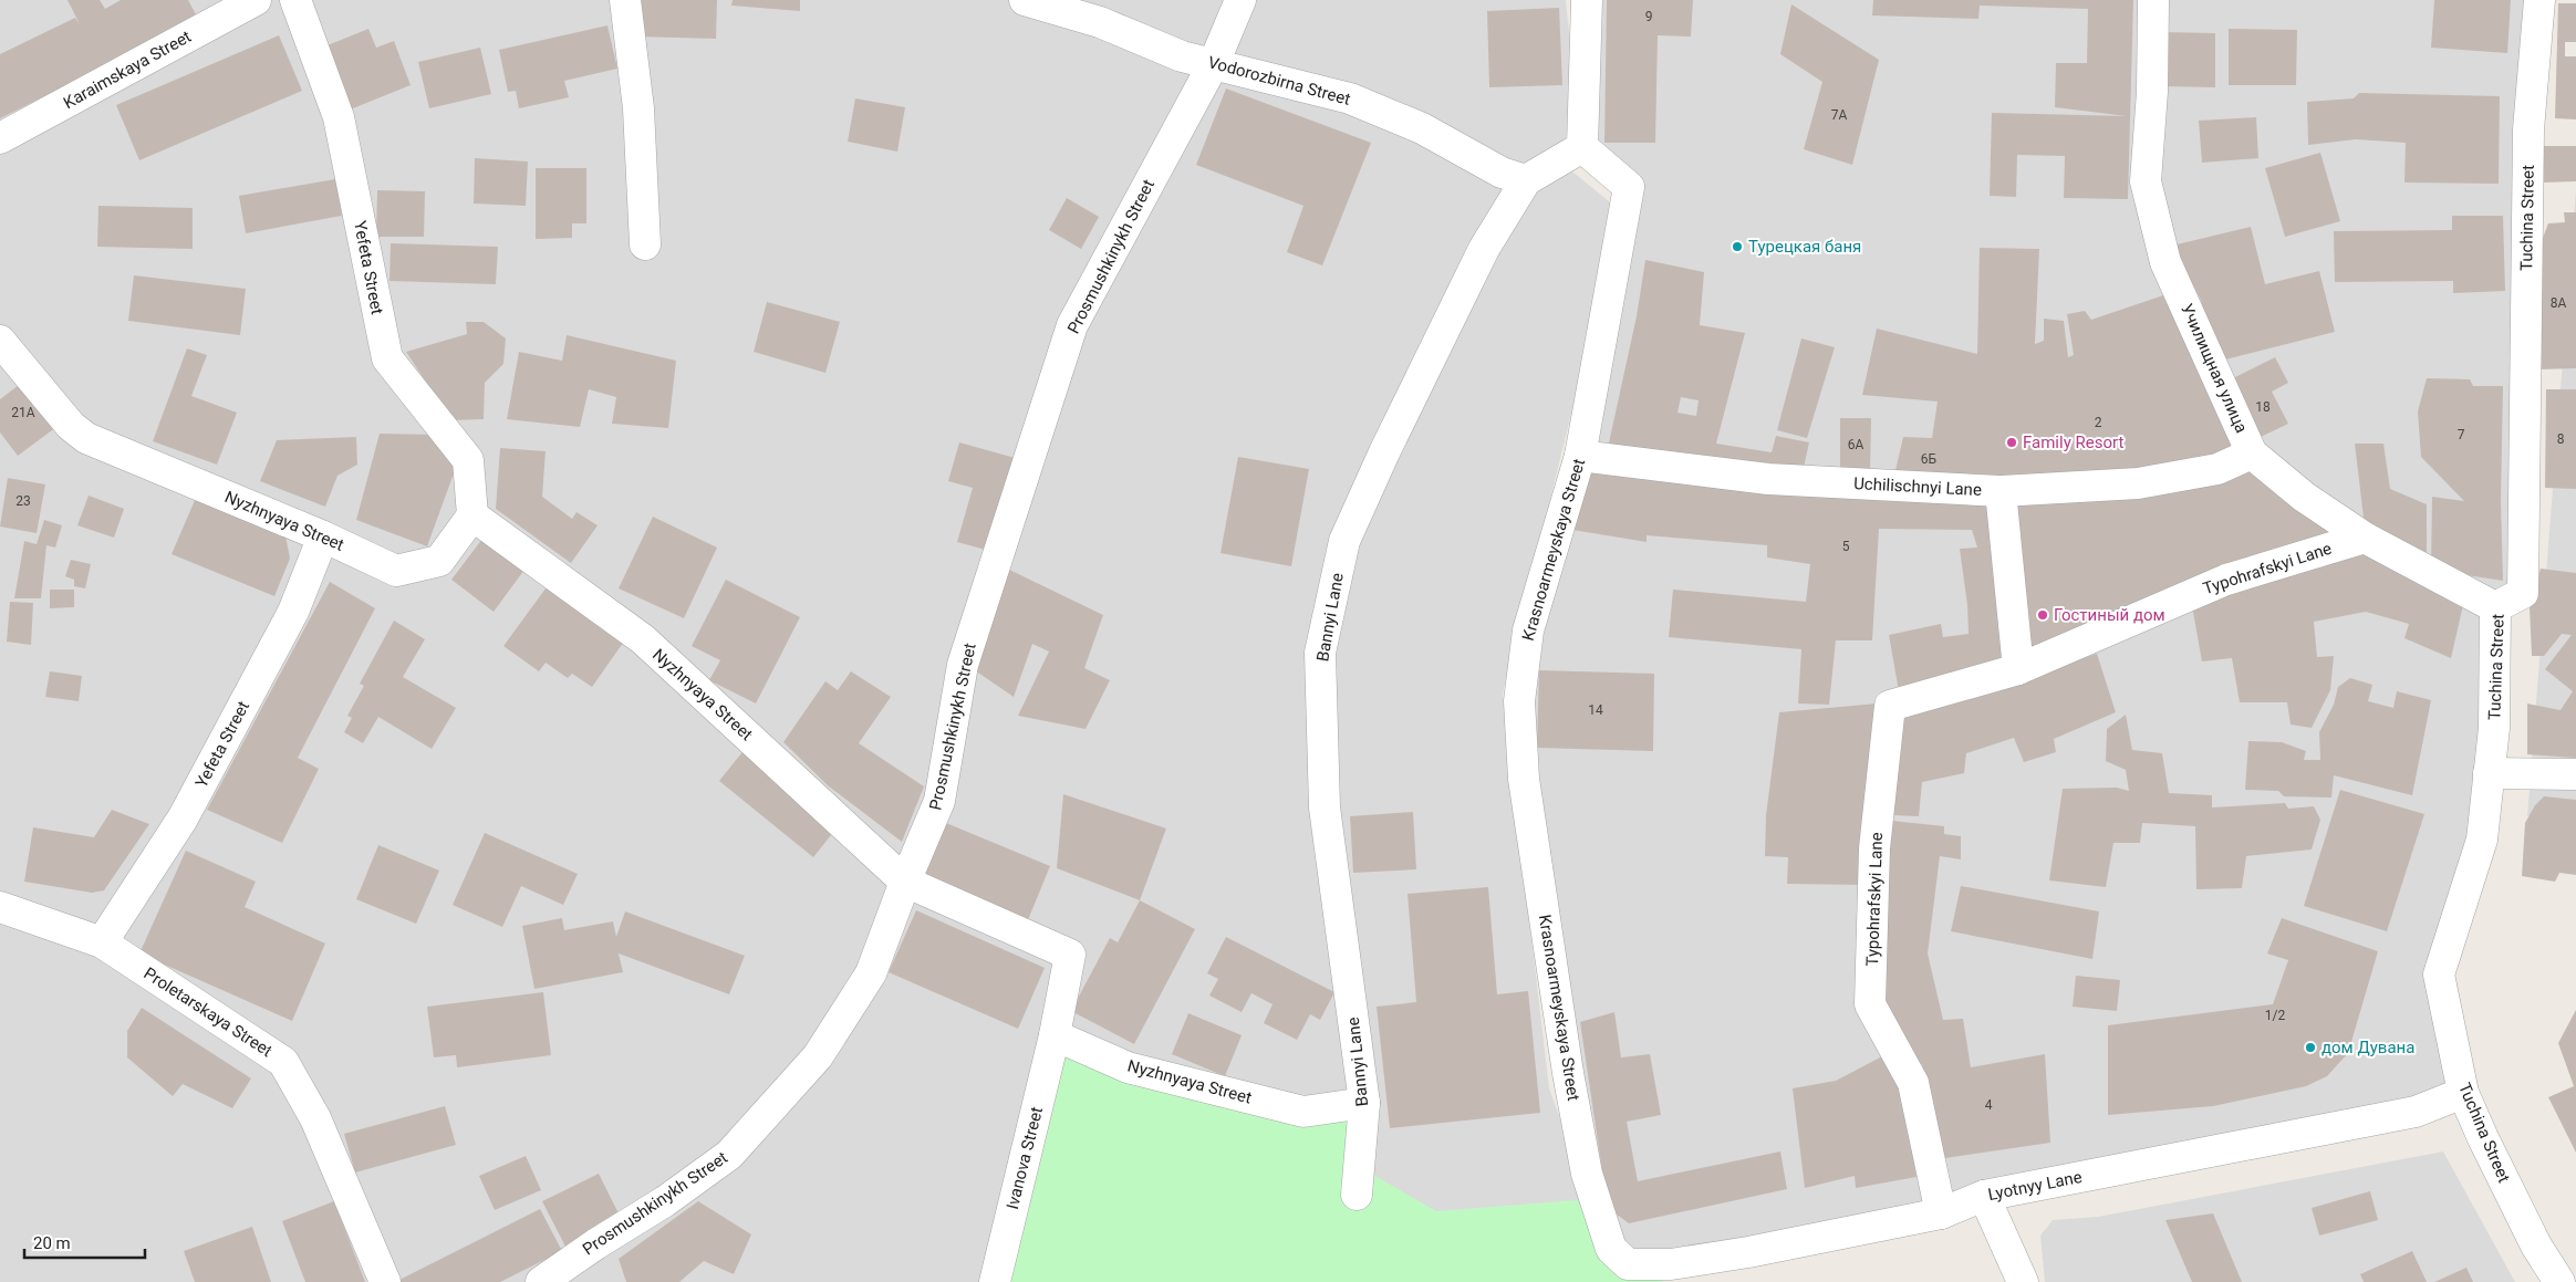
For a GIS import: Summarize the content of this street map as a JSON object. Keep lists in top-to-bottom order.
{
  "streets": {
    "street": [
      "Karaimskaya Street",
      "Vodorozbirna Street",
      "Tuchina Street",
      "Prosmushkinykh Street",
      "Yefeta Street",
      "Училищная улица",
      "Uchilischnyi Lane",
      "Nyzhnyaya Street",
      "Krasnoarmeyskaya Street",
      "Typohrafskyi Lane",
      "Bannyi Lane",
      "Proletarskaya Street",
      "Ivanova Street",
      "Lyotnyy Lane"
    ]
  },
  "crossings": [
    ["Vodorozbirna Street", "Prosmushkinykh Street"],
    ["Vodorozbirna Street", "Bannyi Lane"],
    ["Tuchina Street", "Училищная улица"],
    ["Tuchina Street", "Lyotnyy Lane"],
    ["Prosmushkinykh Street", "Nyzhnyaya Street"],
    ["Yefeta Street", "Nyzhnyaya Street"],
    ["Yefeta Street", "Proletarskaya Street"],
    ["Училищная улица", "Uchilischnyi Lane"],
    ["Училищная улица", "Typohrafskyi Lane"],
    ["Uchilischnyi Lane", "Krasnoarmeyskaya Street"],
    ["Nyzhnyaya Street", "Bannyi Lane"],
    ["Nyzhnyaya Street", "Ivanova Street"],
    ["Krasnoarmeyskaya Street", "Bannyi Lane"],
    ["Krasnoarmeyskaya Street", "Lyotnyy Lane"],
    ["Typohrafskyi Lane", "Lyotnyy Lane"]
  ],
  "places": [
    "Турецкая баня",
    "Family Resort",
    "Гостиный дом",
    "дом Дувана"
  ],
  "house_numbers": [
    "9",
    "7А",
    "8А",
    "18",
    "21А",
    "2",
    "7",
    "8",
    "6А",
    "6Б",
    "23",
    "5",
    "14",
    "1/2",
    "4"
  ],
  "scale_bar": "20 m"
}
